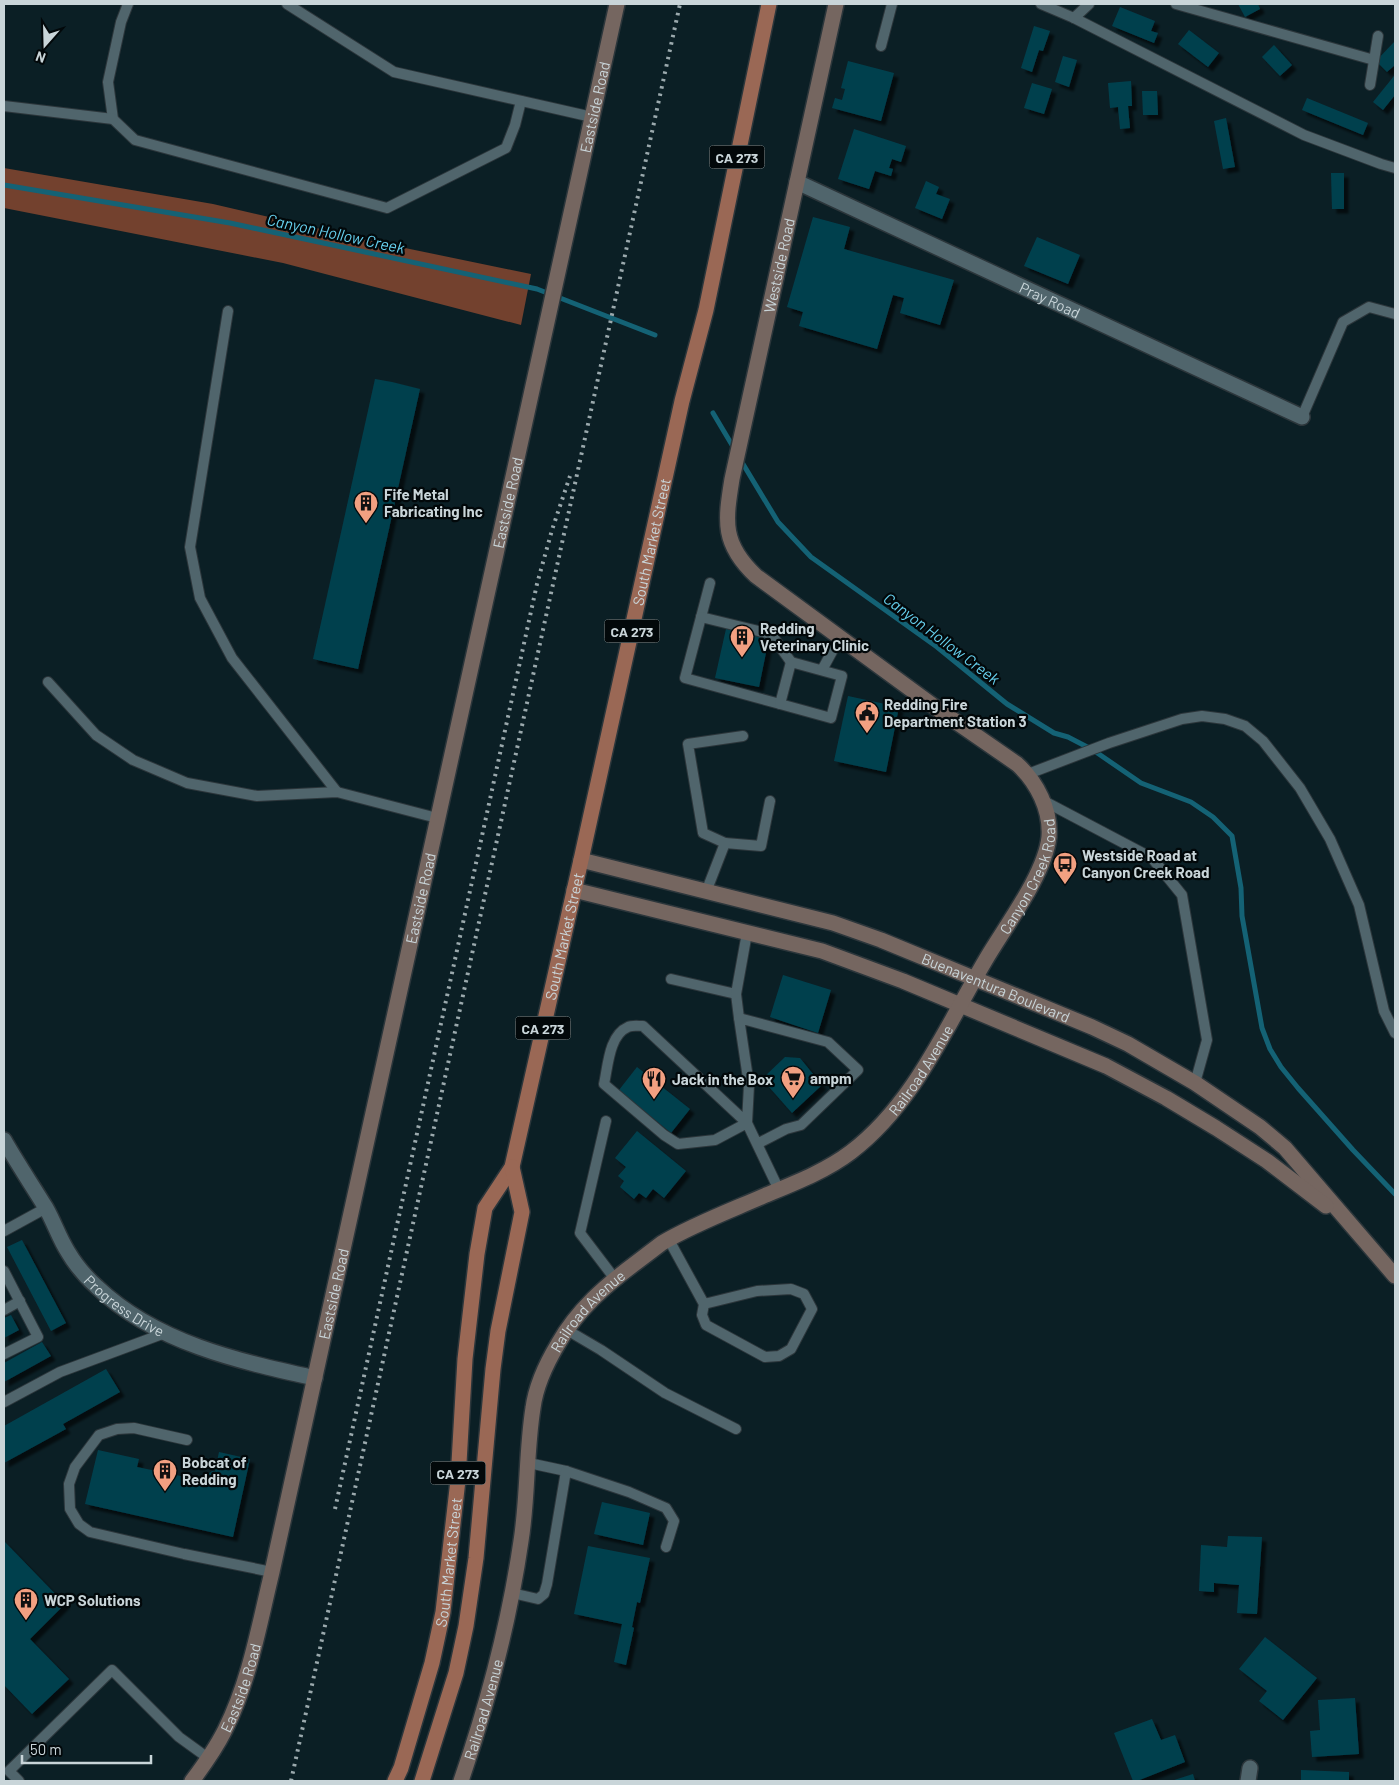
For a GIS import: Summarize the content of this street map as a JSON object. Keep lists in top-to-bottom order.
{
  "streets": {
    "main road": ["CA 273", "South Market Street"],
    "street": [
      "Eastside Road",
      "Westside Road",
      "Pray Road",
      "Canyon Creek Road",
      "Buenaventura Boulevard",
      "Railroad Avenue",
      "Progress Drive"
    ]
  },
  "crossings": [
    ["Eastside Road", "Progress Drive"],
    ["Westside Road", "Pray Road"],
    ["Westside Road", "Canyon Creek Road"],
    ["South Market Street", "Buenaventura Boulevard"],
    ["Canyon Creek Road", "Buenaventura Boulevard"],
    ["Canyon Creek Road", "Railroad Avenue"],
    ["Buenaventura Boulevard", "Railroad Avenue"]
  ],
  "water": ["Canyon Hollow Creek"],
  "places": {
    "building": [
      "Fife Metal Fabricating Inc",
      "Redding Veterinary Clinic",
      "Bobcat of Redding",
      "WCP Solutions"
    ],
    "public building": ["Redding Fire Department Station 3"],
    "bus stop": ["Westside Road at Canyon Creek Road"],
    "supermarket": ["ampm"],
    "restaurant": ["Jack in the Box"]
  },
  "scale_bar": "50 m",
  "north": "bottom"
}
